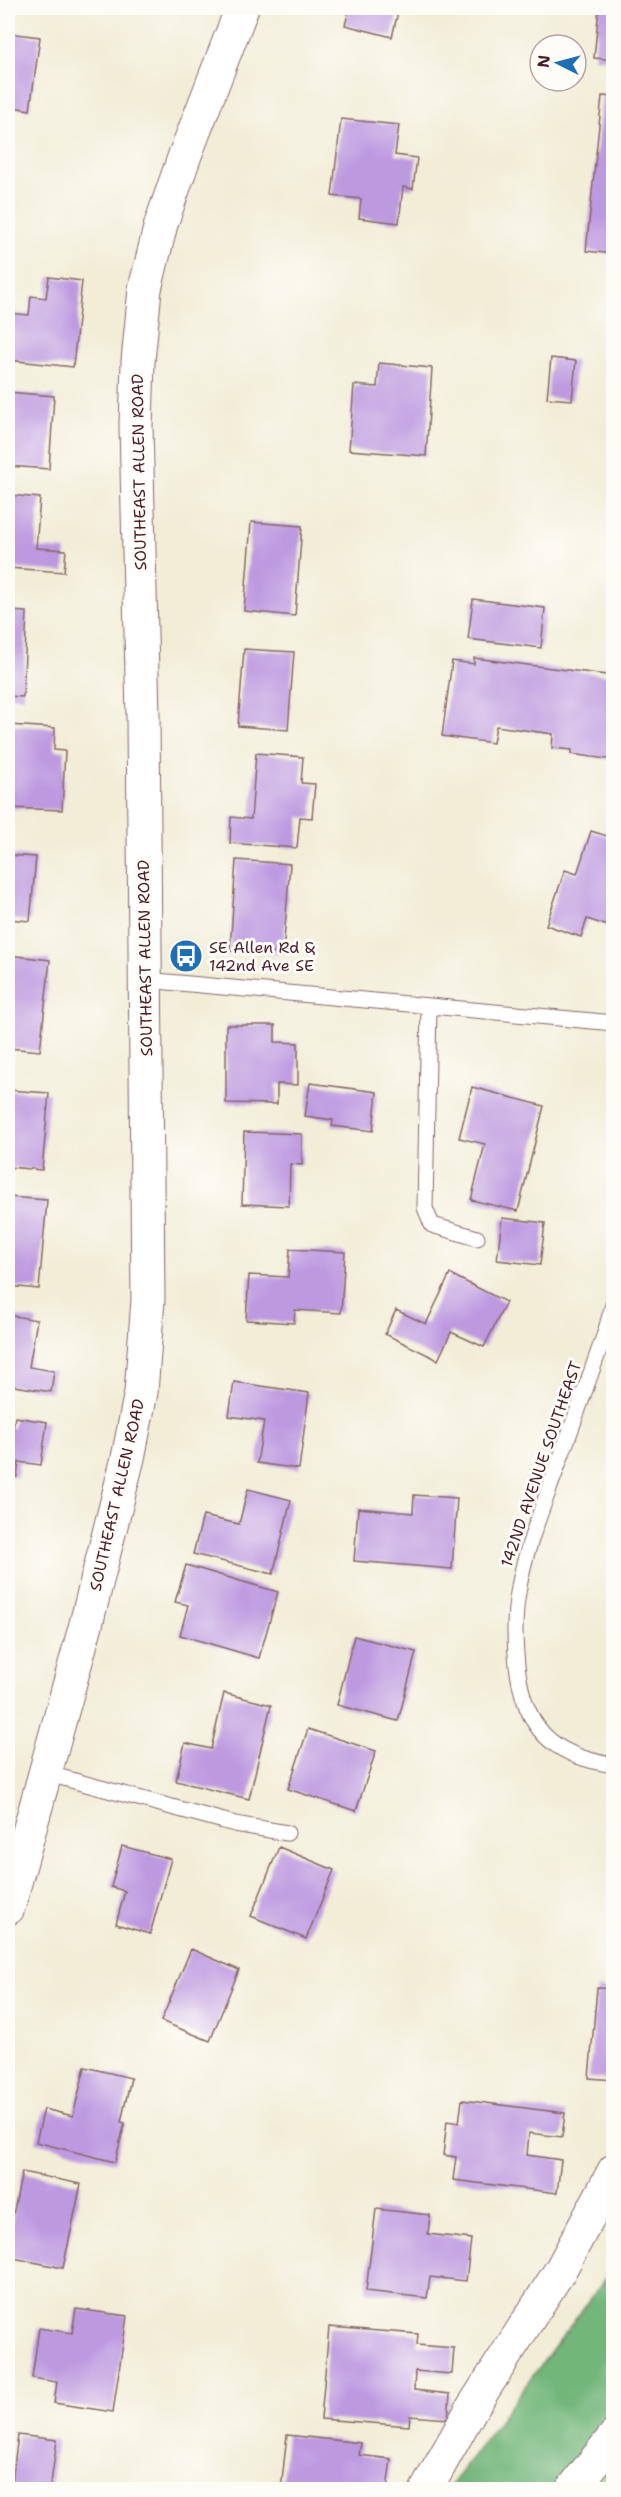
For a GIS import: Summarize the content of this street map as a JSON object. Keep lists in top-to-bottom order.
{
  "streets": {
    "street": ["SOUTHEAST ALLEN ROAD"],
    "lane": ["142ND AVENUE SOUTHEAST"]
  },
  "places": {
    "bus stop": ["SE Allen Rd & 142nd Ave SE"]
  },
  "north": "left"
}
